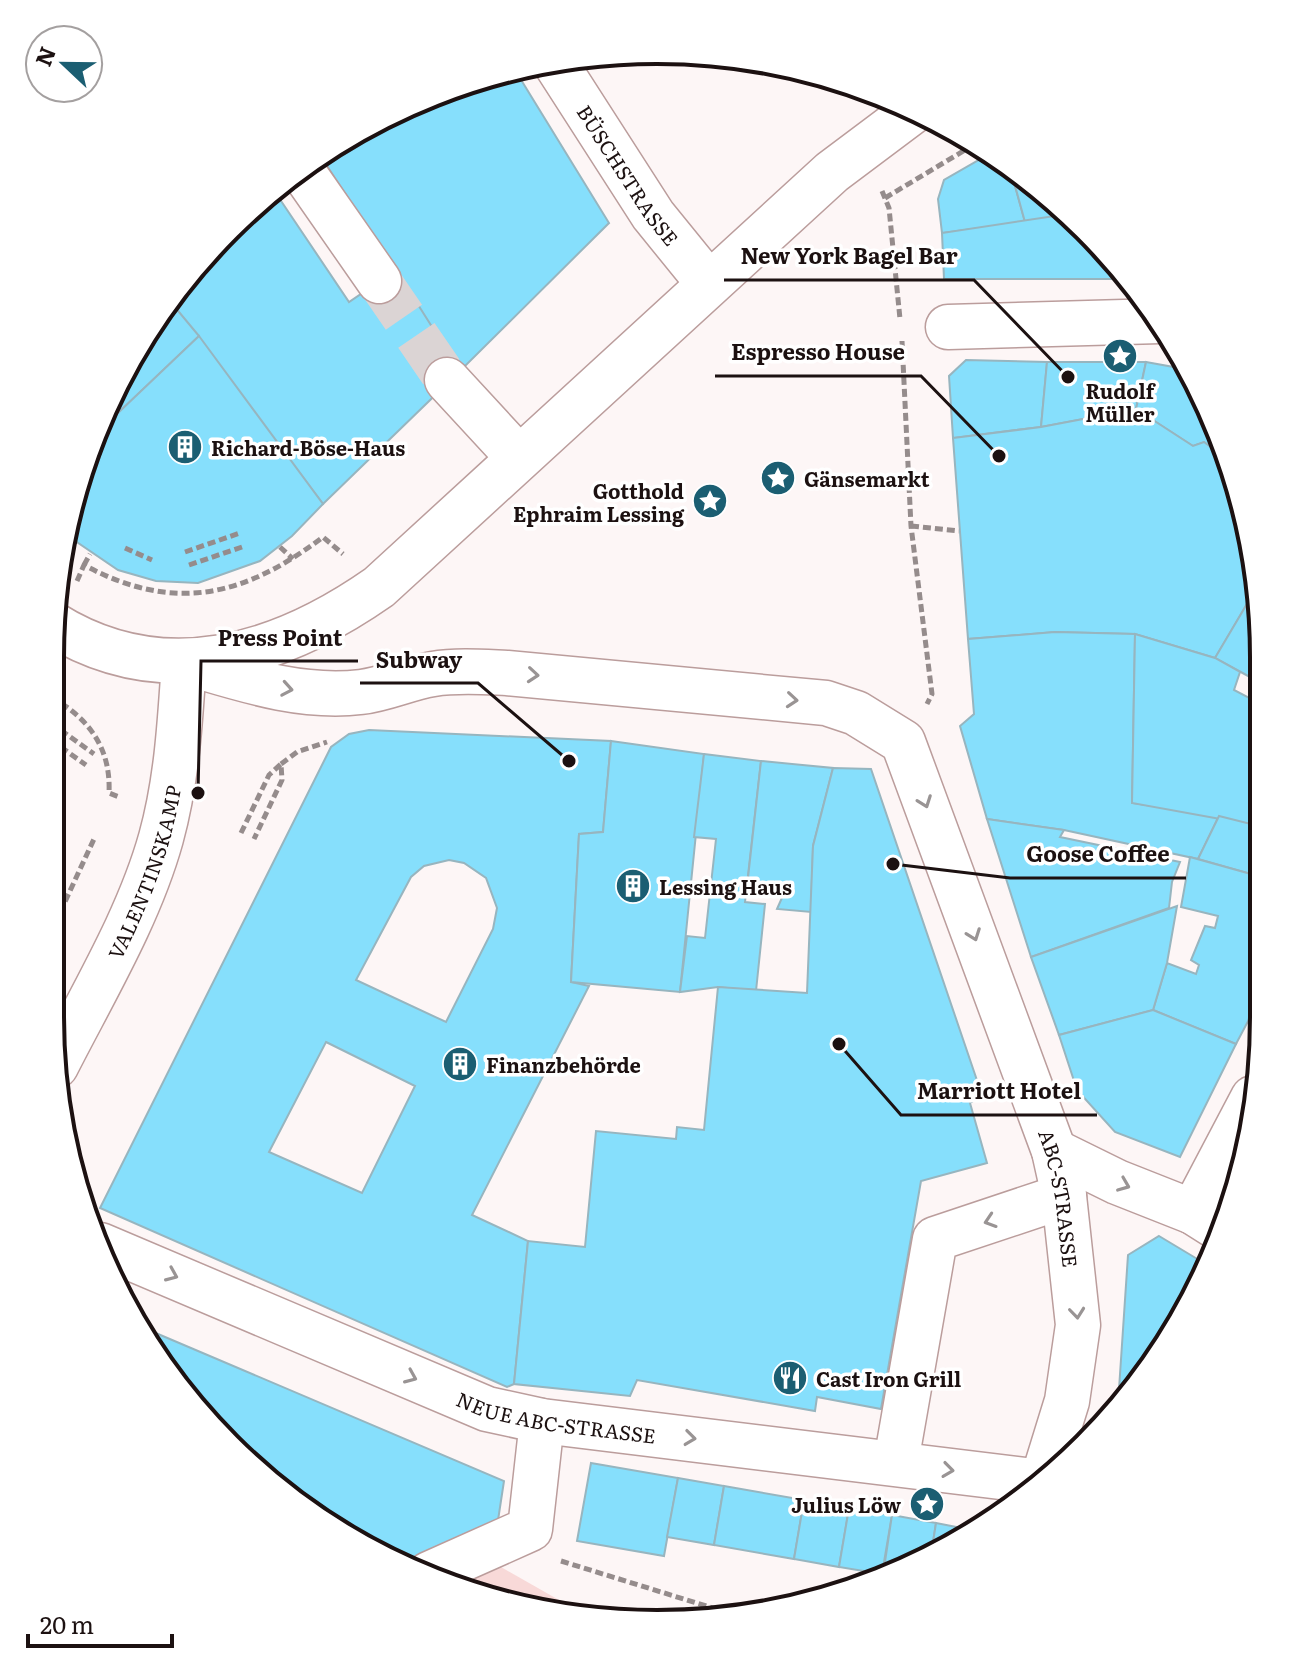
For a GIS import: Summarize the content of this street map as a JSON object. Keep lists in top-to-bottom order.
{
  "streets": {
    "street": [
      "BÜSCHSTRASSE",
      "VALENTINSKAMP",
      "ABC-STRASSE",
      "NEUE ABC-STRASSE"
    ]
  },
  "one_way": ["ABC-STRASSE", "NEUE ABC-STRASSE"],
  "places": {
    "place": [
      "Rudolf Müller",
      "Gänsemarkt",
      "Gotthold Ephraim Lessing",
      "Julius Löw"
    ],
    "other": [
      "New York Bagel Bar",
      "Espresso House",
      "Subway",
      "Press Point",
      "Goose Coffee",
      "Marriott Hotel"
    ],
    "building": ["Richard-Böse-Haus", "Lessing Haus", "Finanzbehörde"],
    "restaurant": ["Cast Iron Grill"]
  },
  "scale_bar": "20 m",
  "north": "left"
}
